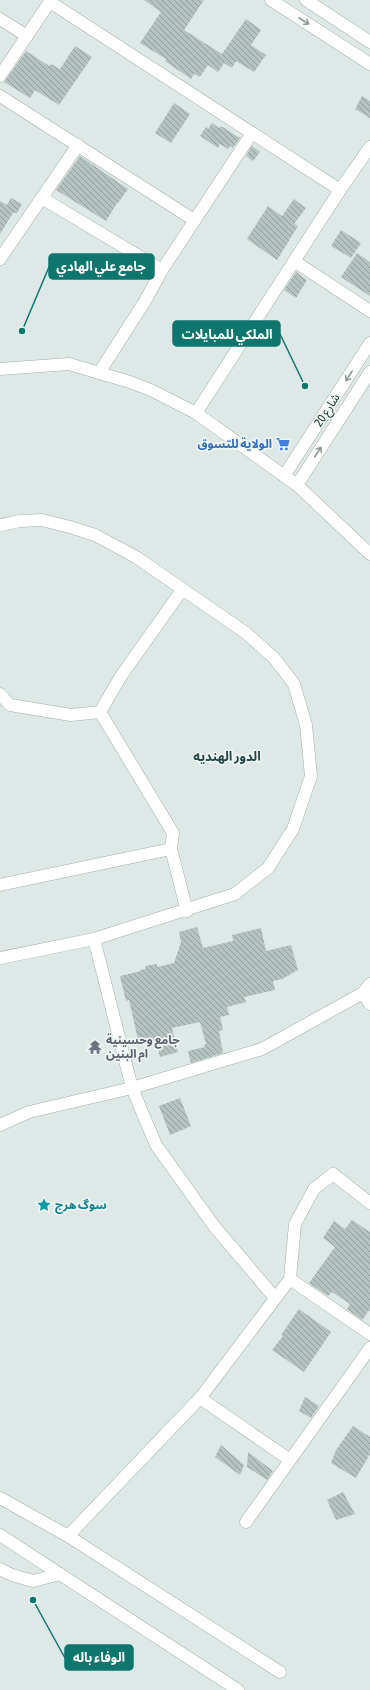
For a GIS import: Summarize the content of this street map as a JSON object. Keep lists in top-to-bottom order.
{
  "streets": {
    "street": ["شارع 20"]
  },
  "districts": ["الدور الهنديه"],
  "places": {
    "other": ["جامع علي الهادي", "الملكي للمبايلات", "الوفاء باله"],
    "supermarket": ["الولاية للتسوق"],
    "temple": ["جامع وحسينية ام البنين"],
    "place": ["سوگ هرج"]
  }
}
